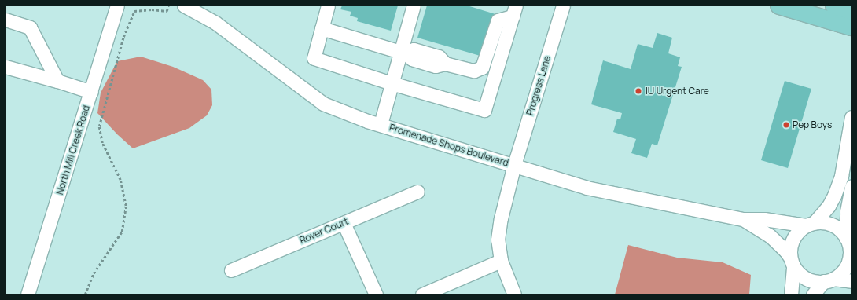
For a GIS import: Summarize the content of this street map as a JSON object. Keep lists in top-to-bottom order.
{
  "streets": {
    "street": [
      "Progress Lane",
      "Promenade Shops Boulevard",
      "North Mill Creek Road",
      "Rover Court"
    ]
  },
  "crossings": [
    ["Progress Lane", "Promenade Shops Boulevard"]
  ],
  "places": ["IU Urgent Care", "Pep Boys"]
}
